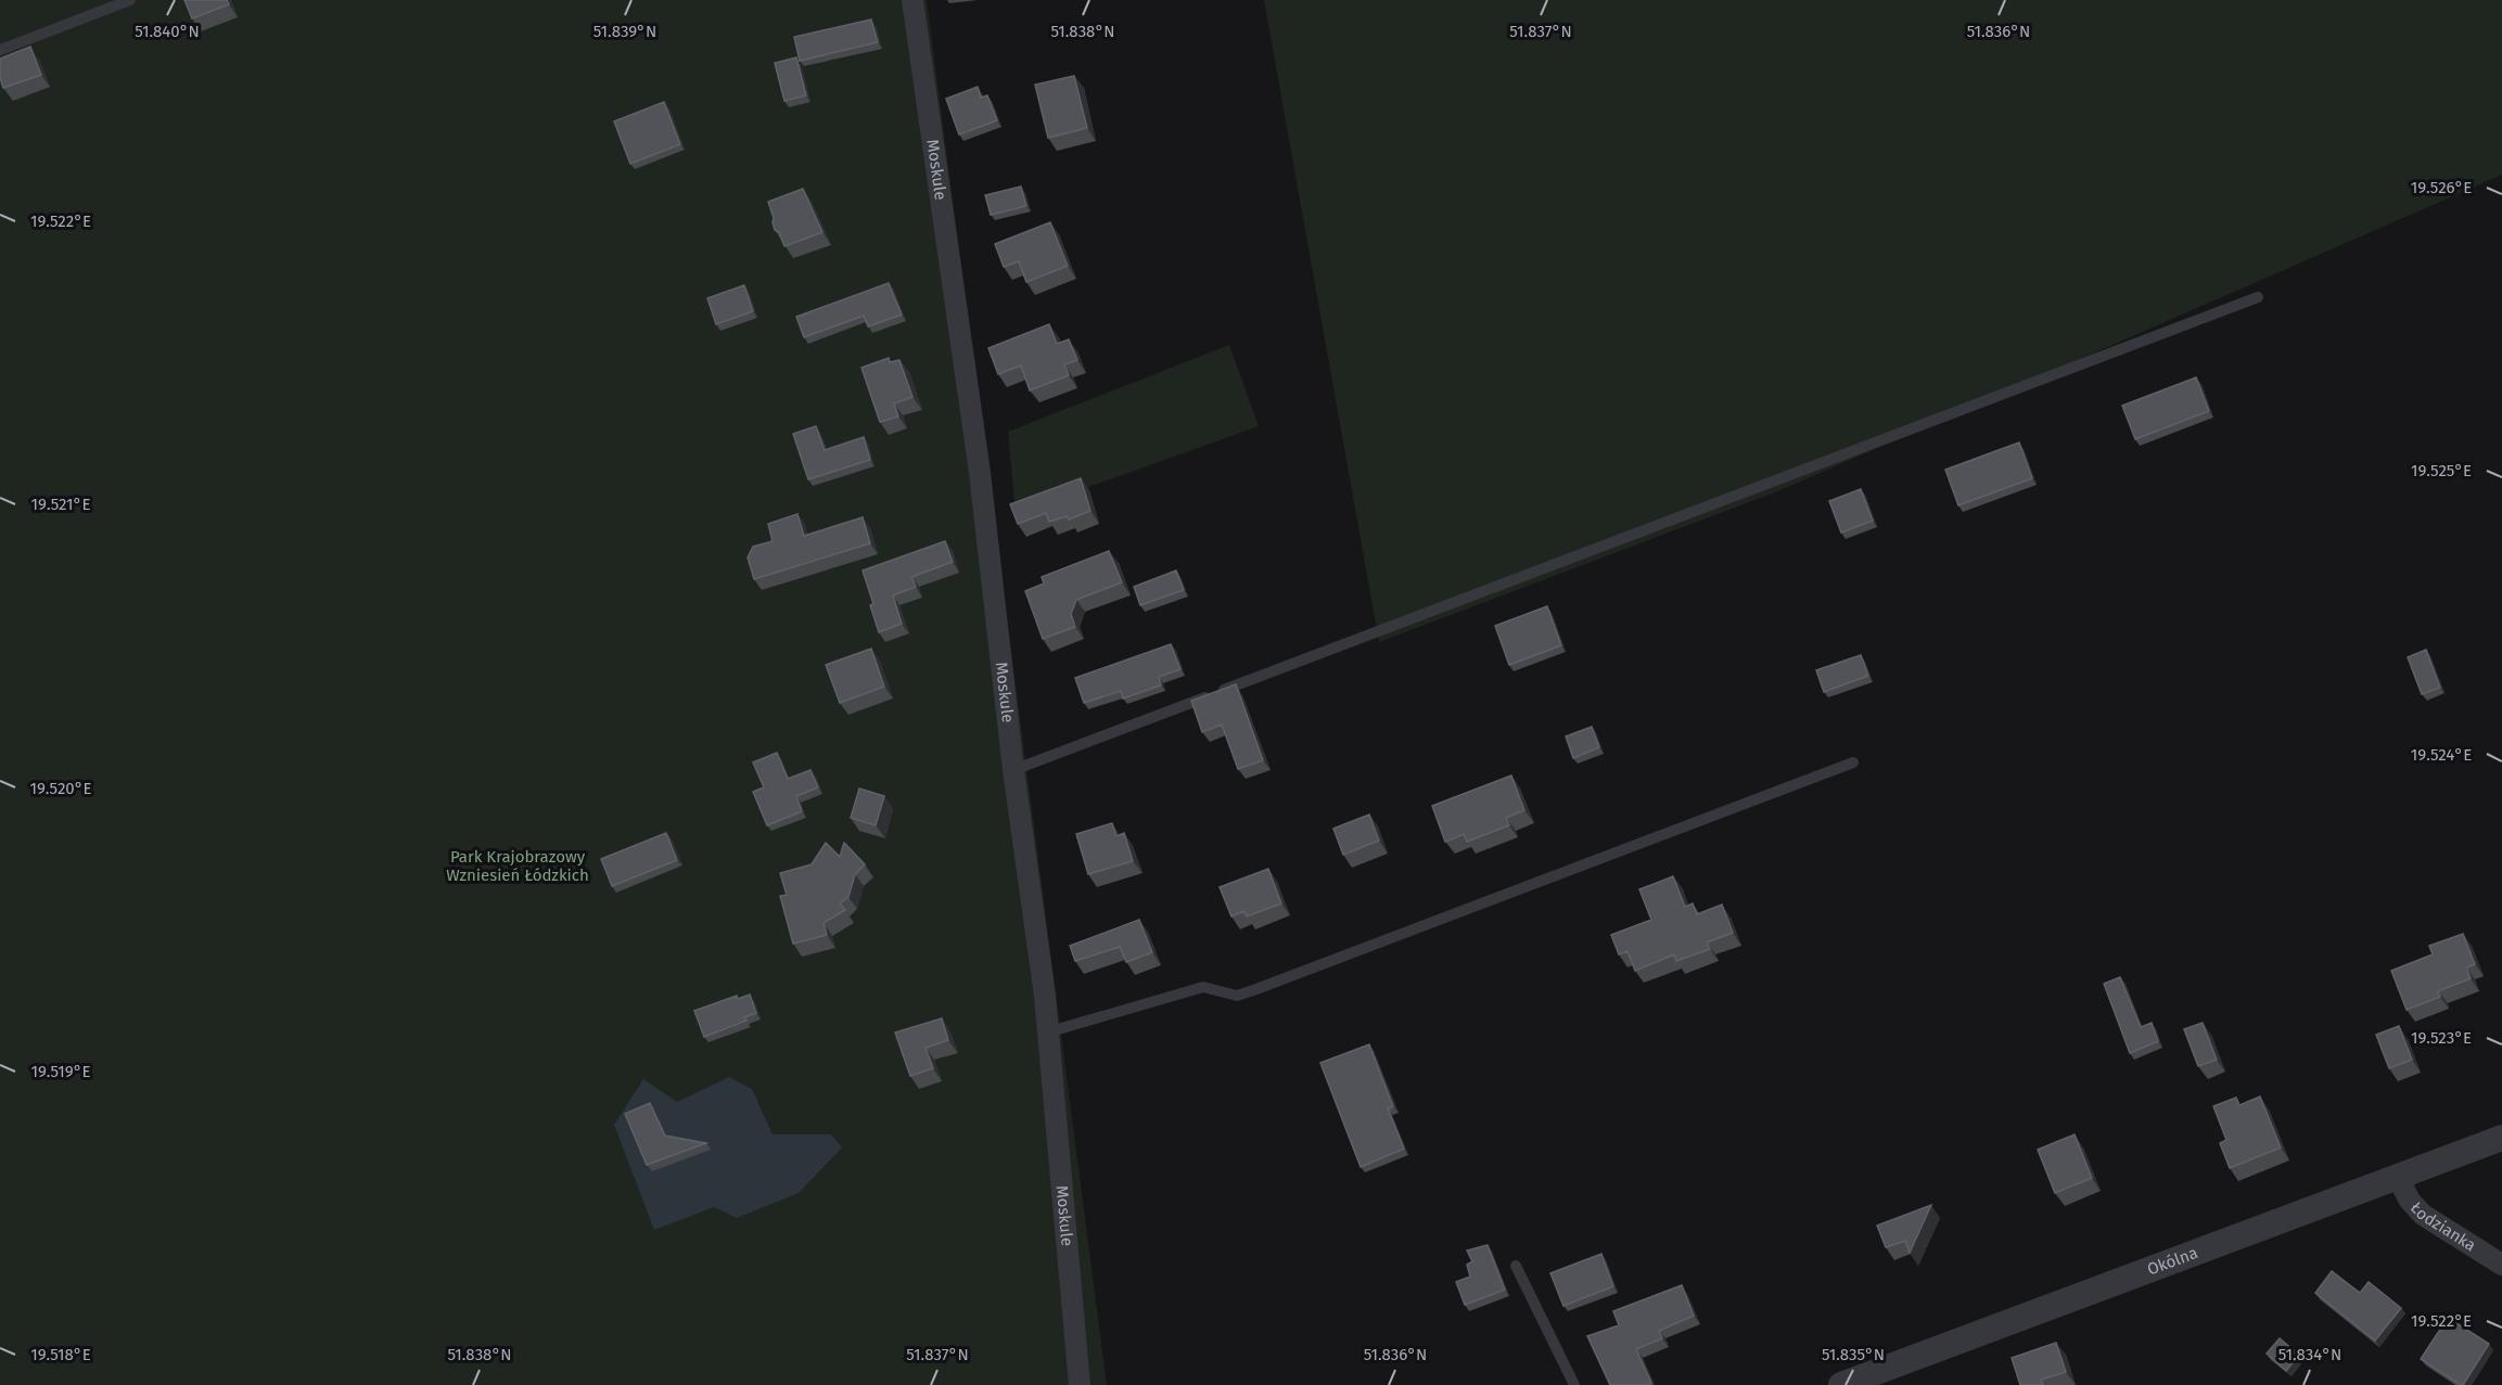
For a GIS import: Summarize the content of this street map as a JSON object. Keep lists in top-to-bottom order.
{
  "streets": {
    "street": ["Moskule", "Łodzianka", "Okólna"]
  },
  "crossings": [
    ["Łodzianka", "Okólna"]
  ],
  "parks": ["Park Krajobrazowy Wzniesień Łódzkich"],
  "coordinates": [
    "51.840°N",
    "51.839°N",
    "51.838°N",
    "51.837°N",
    "51.836°N",
    "19.526°E",
    "19.522°E",
    "19.525°E",
    "19.521°E",
    "19.524°E",
    "19.520°E",
    "19.523°E",
    "19.519°E",
    "51.835°N",
    "51.834°N",
    "19.518°E"
  ]
}
